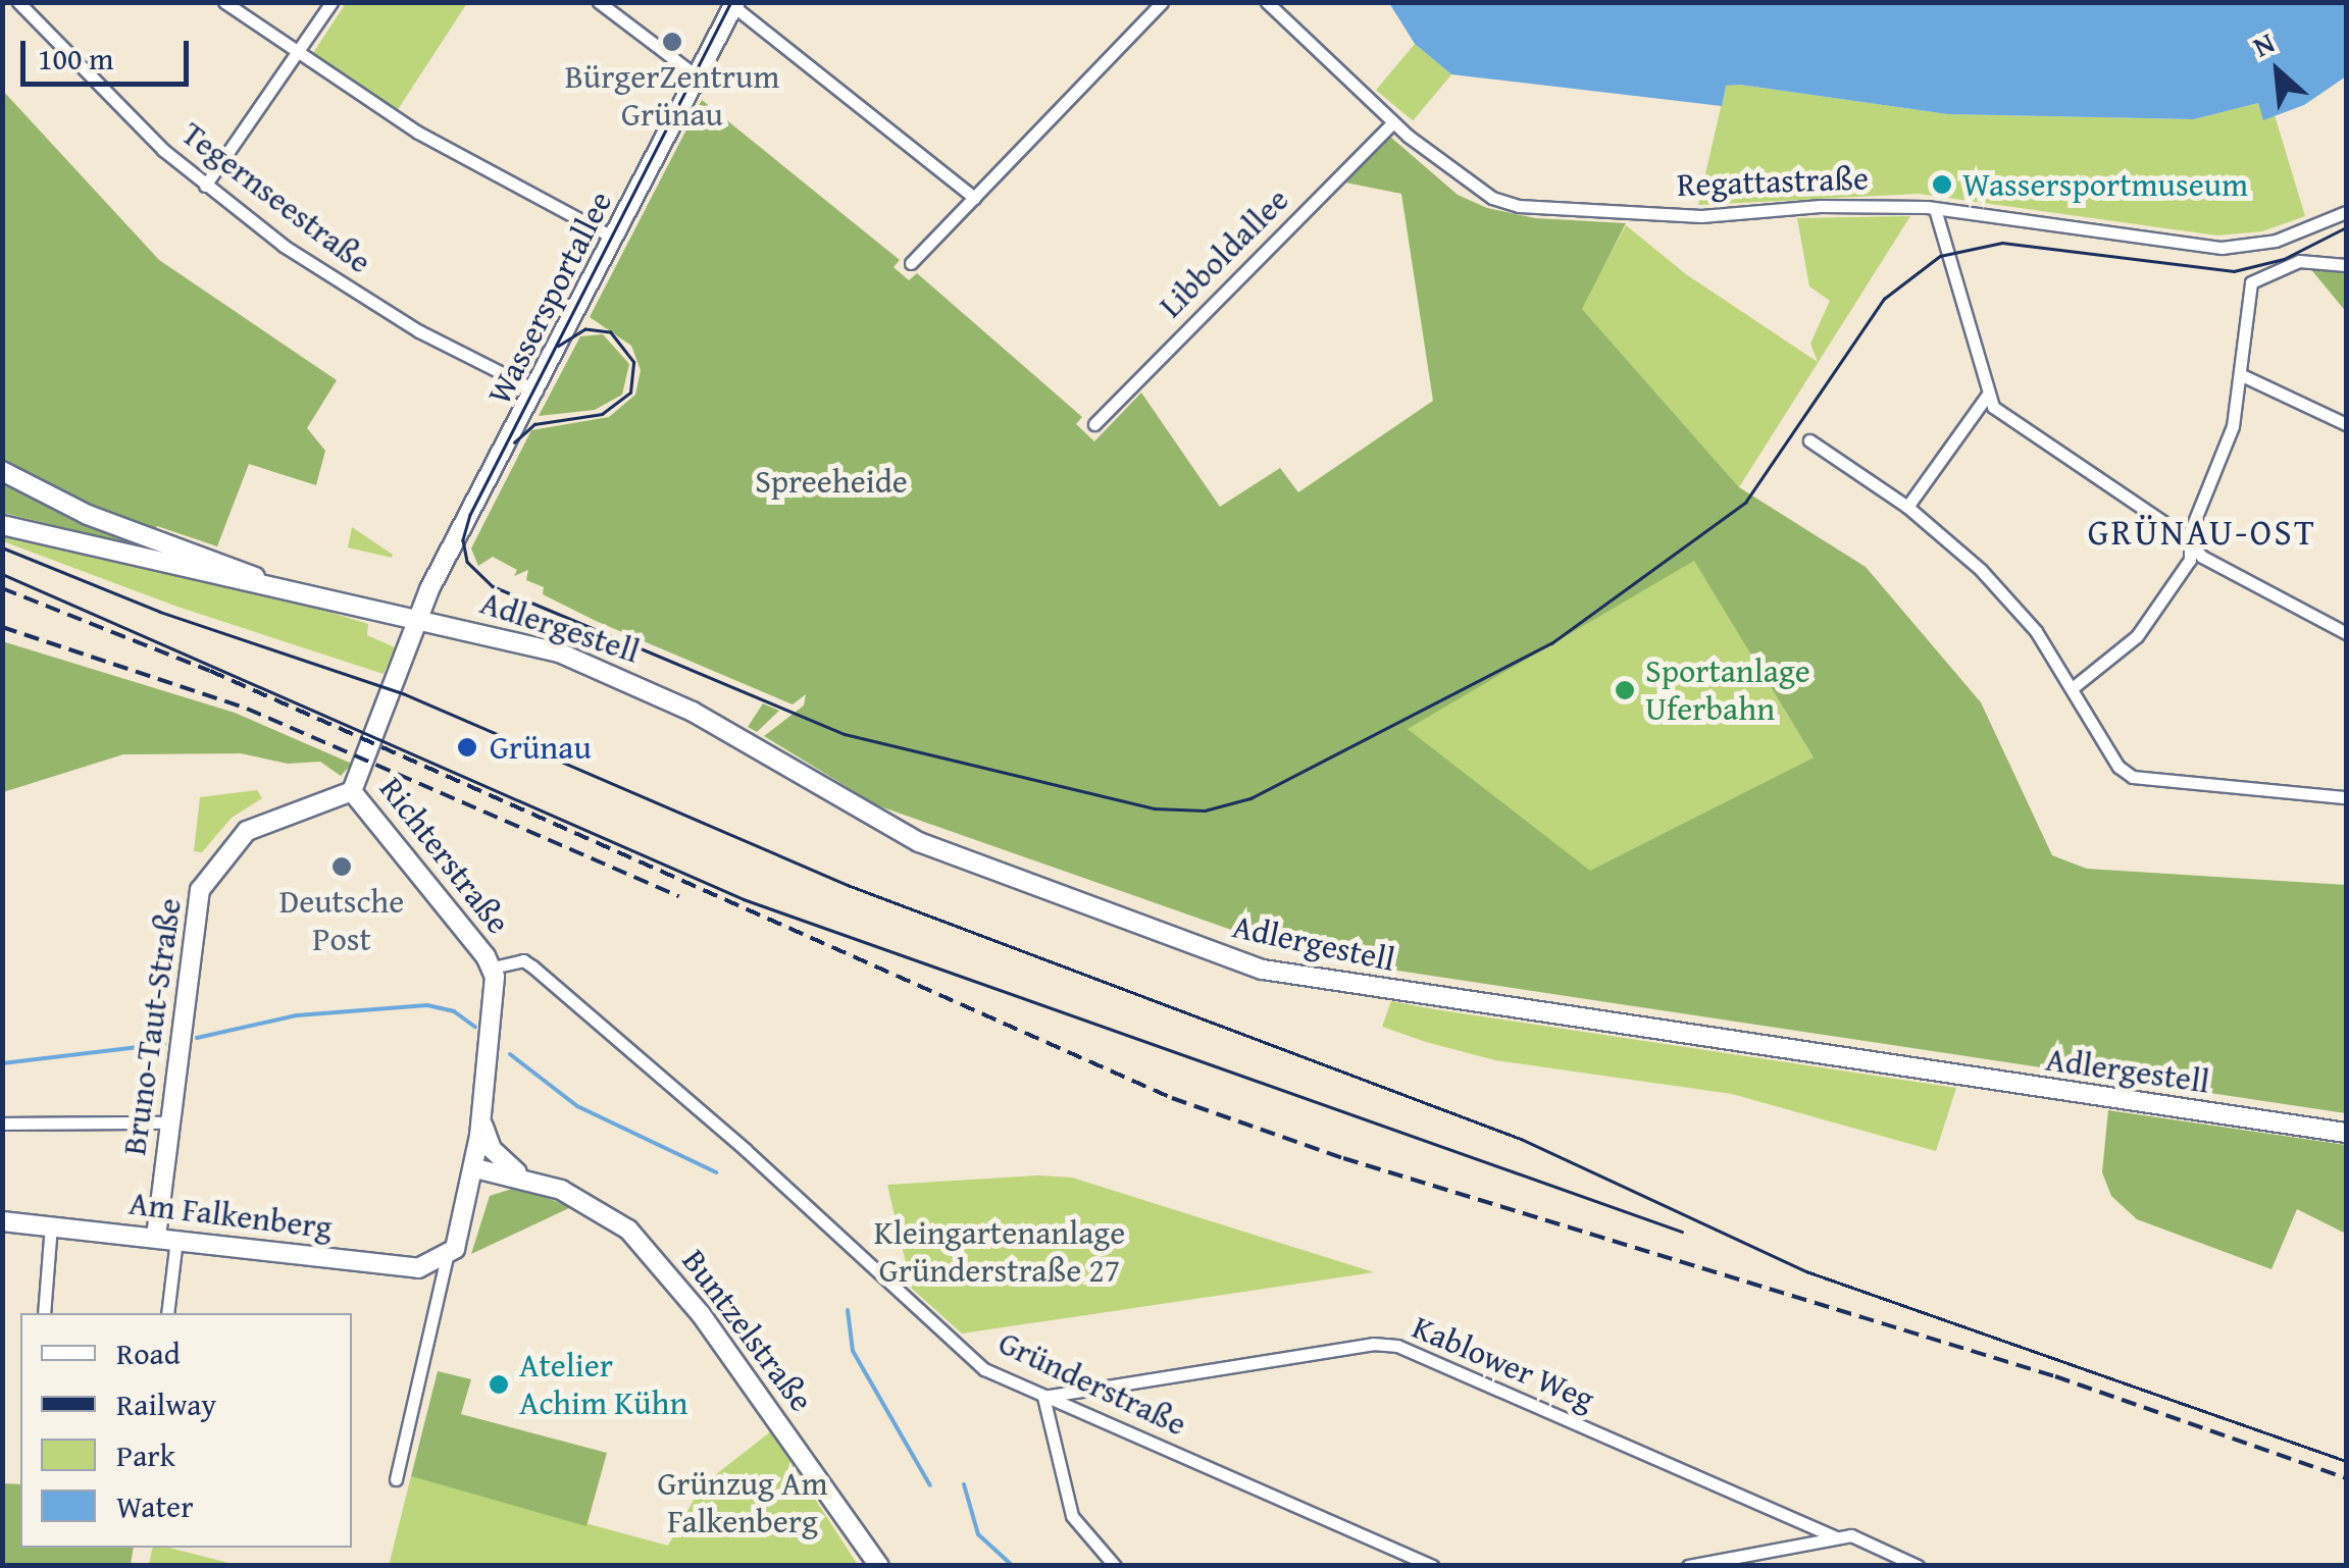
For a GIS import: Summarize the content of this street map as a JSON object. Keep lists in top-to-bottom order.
{
  "streets": {
    "main road": [
      "Wassersportallee",
      "Adlergestell",
      "Richterstraße",
      "Bruno-Taut-Straße",
      "Am Falkenberg",
      "Buntzelstraße"
    ],
    "street": [
      "Regattastraße",
      "Tegernseestraße",
      "Libboldallee",
      "Kablower Weg",
      "Gründerstraße"
    ]
  },
  "crossings": [
    ["Regattastraße", "Libboldallee"],
    ["Tegernseestraße", "Wassersportallee"],
    ["Wassersportallee", "Adlergestell"],
    ["Wassersportallee", "Richterstraße"],
    ["Adlergestell", "Richterstraße"],
    ["Richterstraße", "Bruno-Taut-Straße"],
    ["Richterstraße", "Am Falkenberg"],
    ["Richterstraße", "Buntzelstraße"],
    ["Richterstraße", "Gründerstraße"],
    ["Bruno-Taut-Straße", "Am Falkenberg"],
    ["Kablower Weg", "Gründerstraße"]
  ],
  "districts": ["GRÜNAU-OST"],
  "parks": ["Spreeheide", "Kleingartenanlage Gründerstraße 27", "Grünzug Am Falkenberg"],
  "places": [
    "BürgerZentrum Grünau",
    "Wassersportmuseum",
    "Sportanlage Uferbahn",
    "Grünau",
    "Deutsche Post",
    "Atelier Achim Kühn"
  ],
  "legend": [
    "Road",
    "Railway",
    "Park",
    "Water"
  ],
  "scale_bar": "100 m",
  "north": "top left"
}
